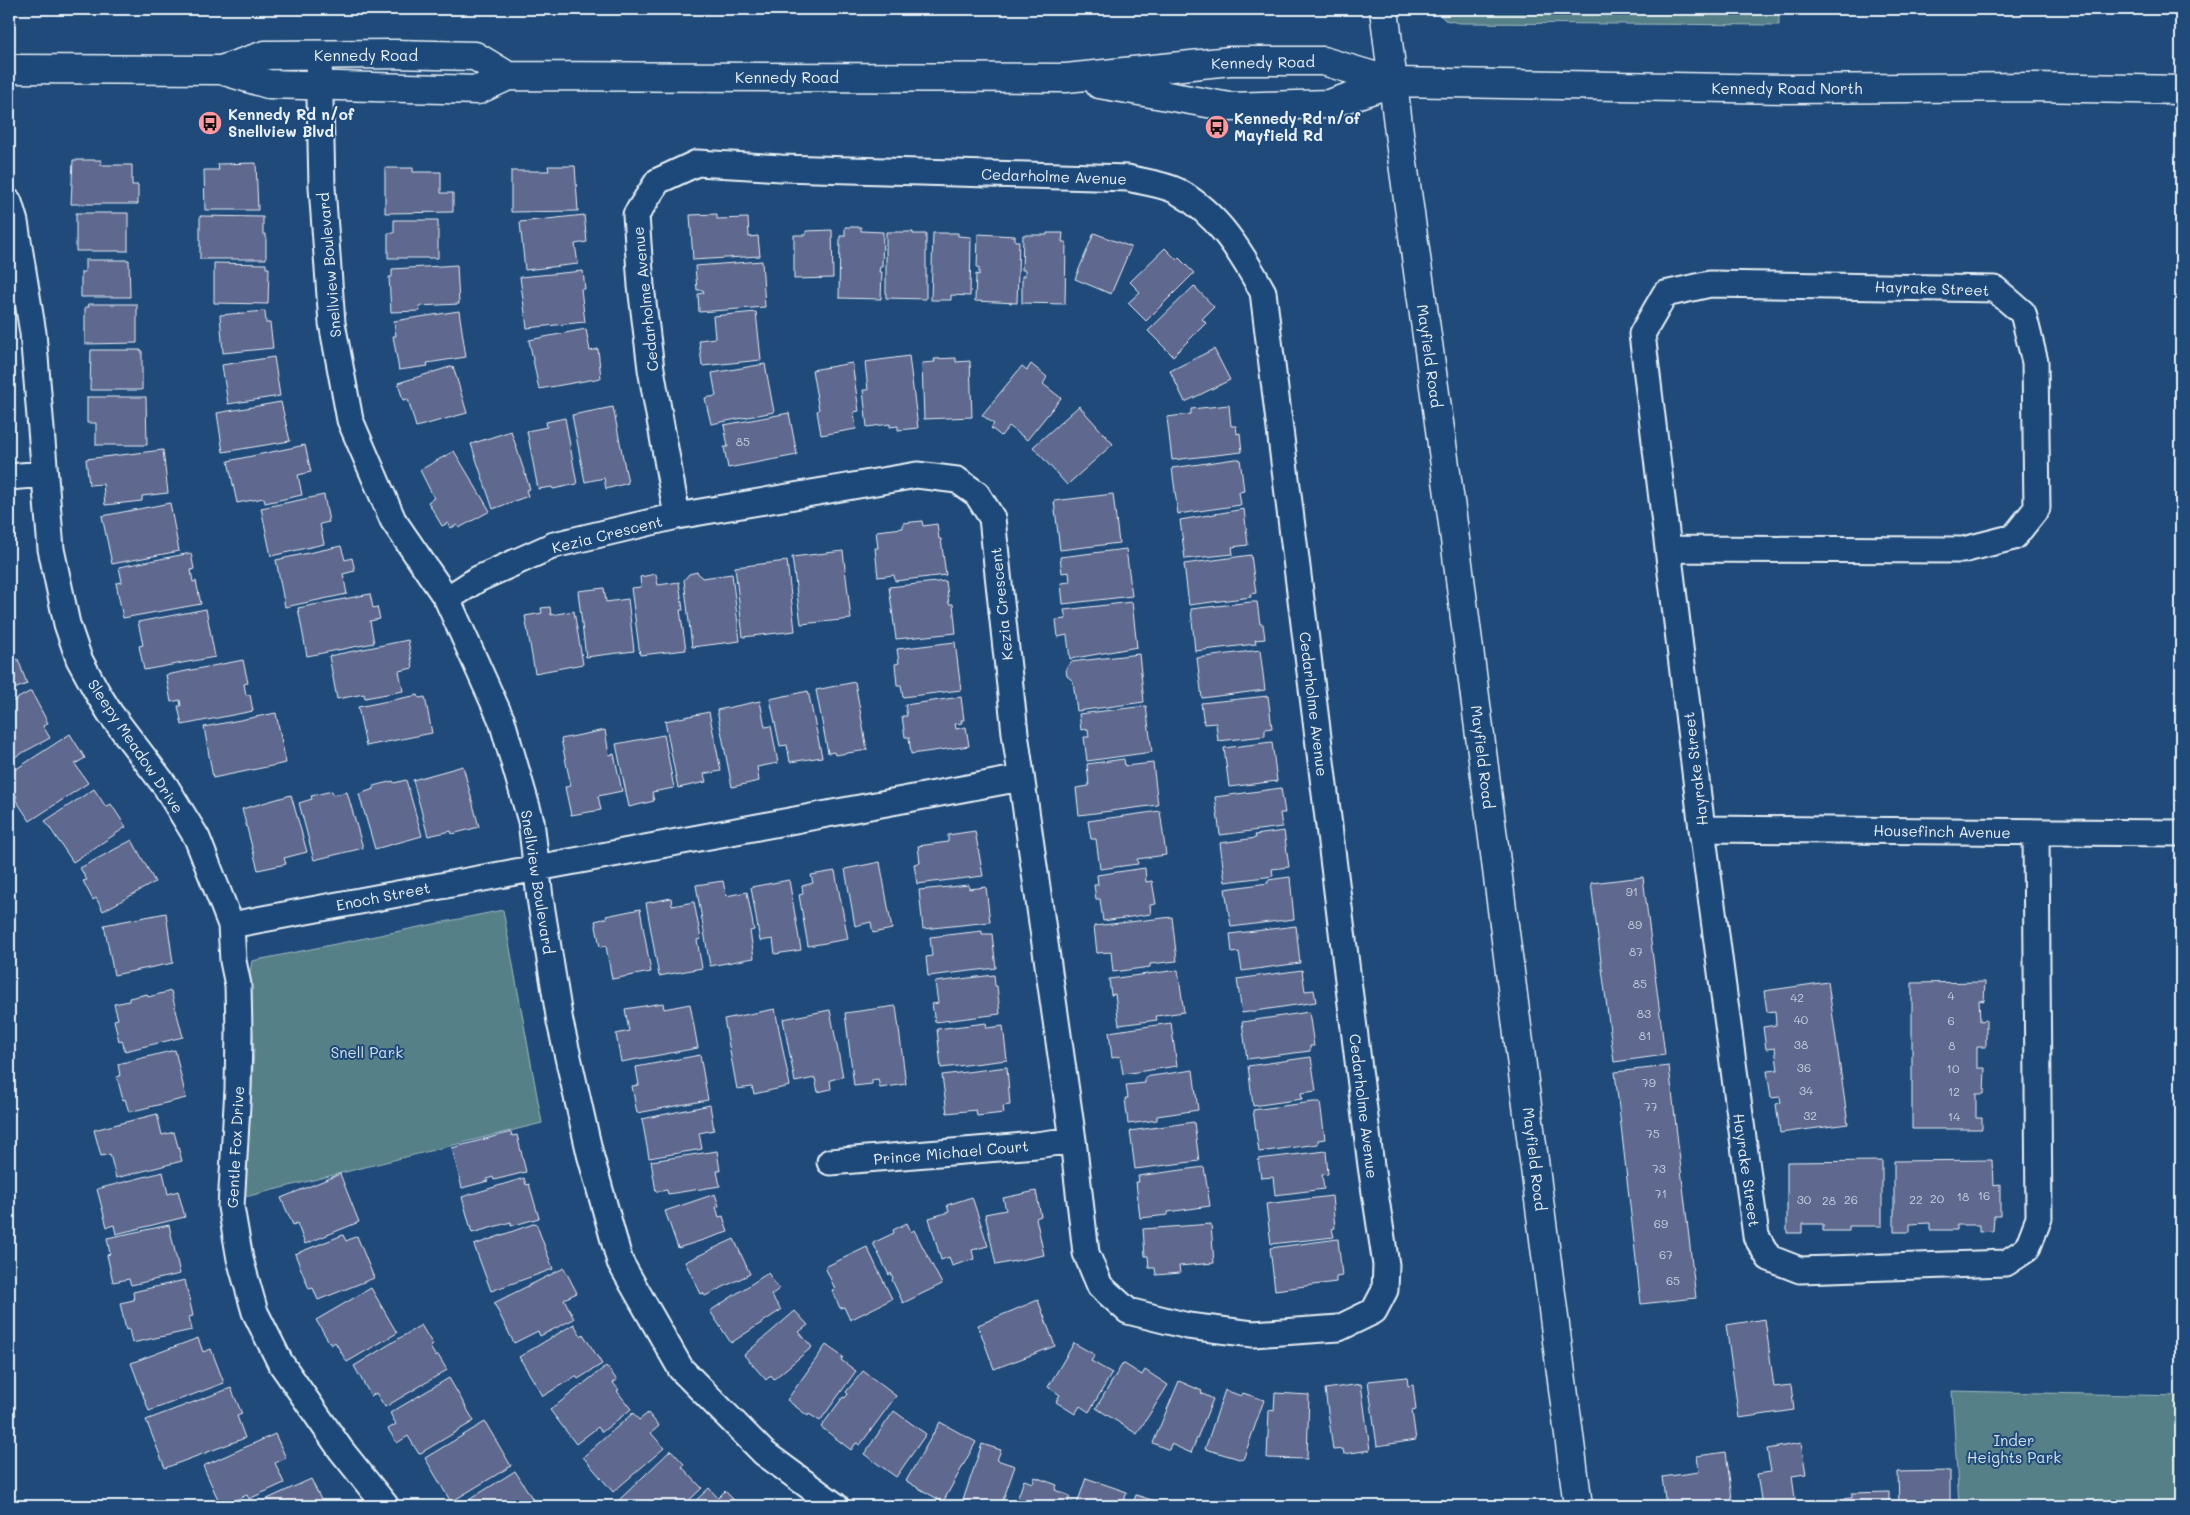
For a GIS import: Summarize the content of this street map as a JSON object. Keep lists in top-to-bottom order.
{
  "streets": {
    "main road": ["Kennedy Road", "Kennedy Road North", "Mayfield Road"],
    "street": [
      "Cedarholme Avenue",
      "Snellview Boulevard",
      "Hayrake Street",
      "Kezia Crescent",
      "Sleepy Meadow Drive",
      "Housefinch Avenue",
      "Enoch Street",
      "Gentle Fox Drive",
      "Prince Michael Court"
    ]
  },
  "crossings": [
    ["Kennedy Road", "Kennedy Road North"],
    ["Kennedy Road", "Snellview Boulevard"],
    ["Kennedy Road", "Mayfield Road"],
    ["Kennedy Road North", "Mayfield Road"],
    ["Cedarholme Avenue", "Kezia Crescent"],
    ["Cedarholme Avenue", "Prince Michael Court"],
    ["Snellview Boulevard", "Kezia Crescent"],
    ["Snellview Boulevard", "Enoch Street"],
    ["Hayrake Street", "Housefinch Avenue"],
    ["Sleepy Meadow Drive", "Enoch Street"],
    ["Sleepy Meadow Drive", "Gentle Fox Drive"],
    ["Enoch Street", "Gentle Fox Drive"]
  ],
  "parks": ["Snell Park", "Inder Heights Park"],
  "places": {
    "bus stop": ["Kennedy Rd n/of Snellview Blvd", "Kennedy Rd n/of Mayfield Rd"]
  },
  "house_numbers": [
    "85",
    "91",
    "89",
    "87",
    "85",
    "4",
    "42",
    "83",
    "40",
    "6",
    "81",
    "38",
    "8",
    "36",
    "10",
    "79",
    "34",
    "12",
    "77",
    "32",
    "14",
    "75",
    "73",
    "71",
    "16",
    "18",
    "20",
    "30",
    "26",
    "22",
    "28",
    "69",
    "67",
    "65"
  ]
}
